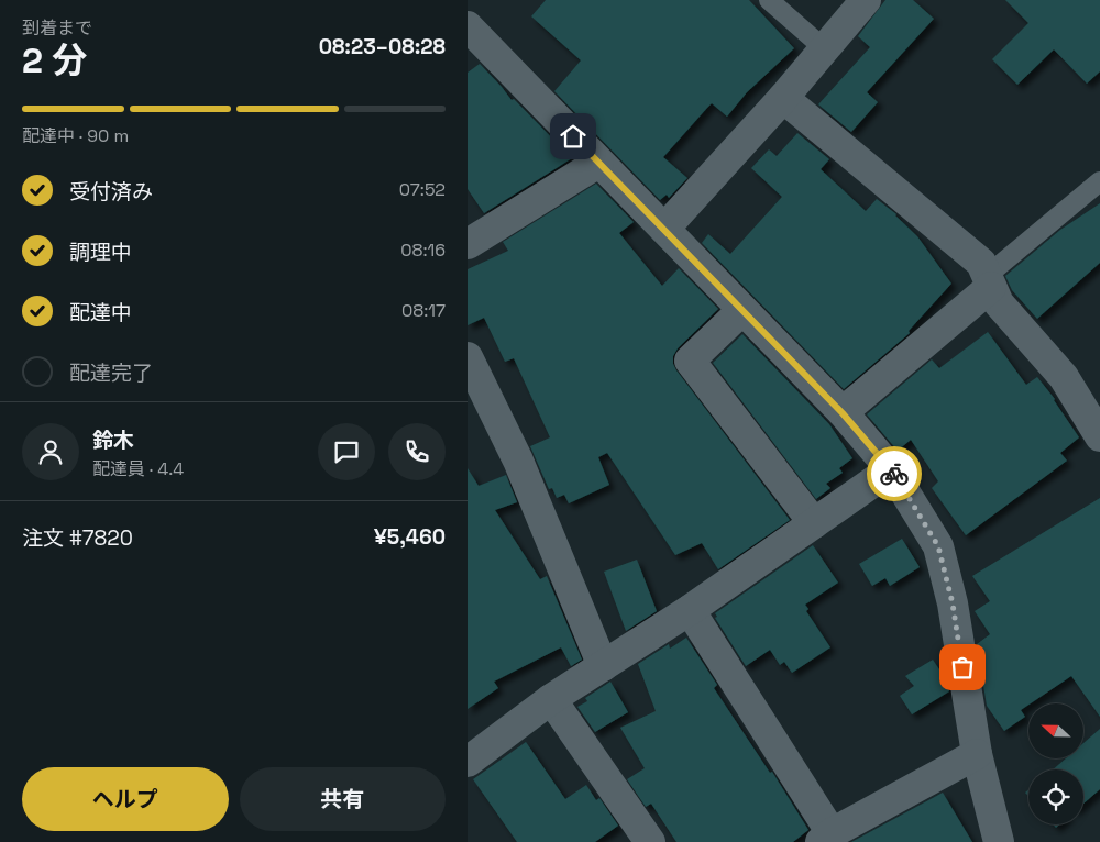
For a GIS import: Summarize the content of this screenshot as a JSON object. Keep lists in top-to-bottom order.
{
  "north": "left",
  "page": {
    "heading": ["2 分", "到着まで", "08:23–08:28"],
    "panel": [
      "鈴木",
      "配達員 · 4.4",
      "注文 #7820",
      "¥5,460"
    ],
    "bar": "配達中 · 90 m",
    "list": [
      ["受付済み", "07:52"],
      ["調理中", "08:16"],
      ["配達中", "08:17"],
      "配達完了"
    ],
    "buttons": ["ヘルプ", "共有"]
  }
}
